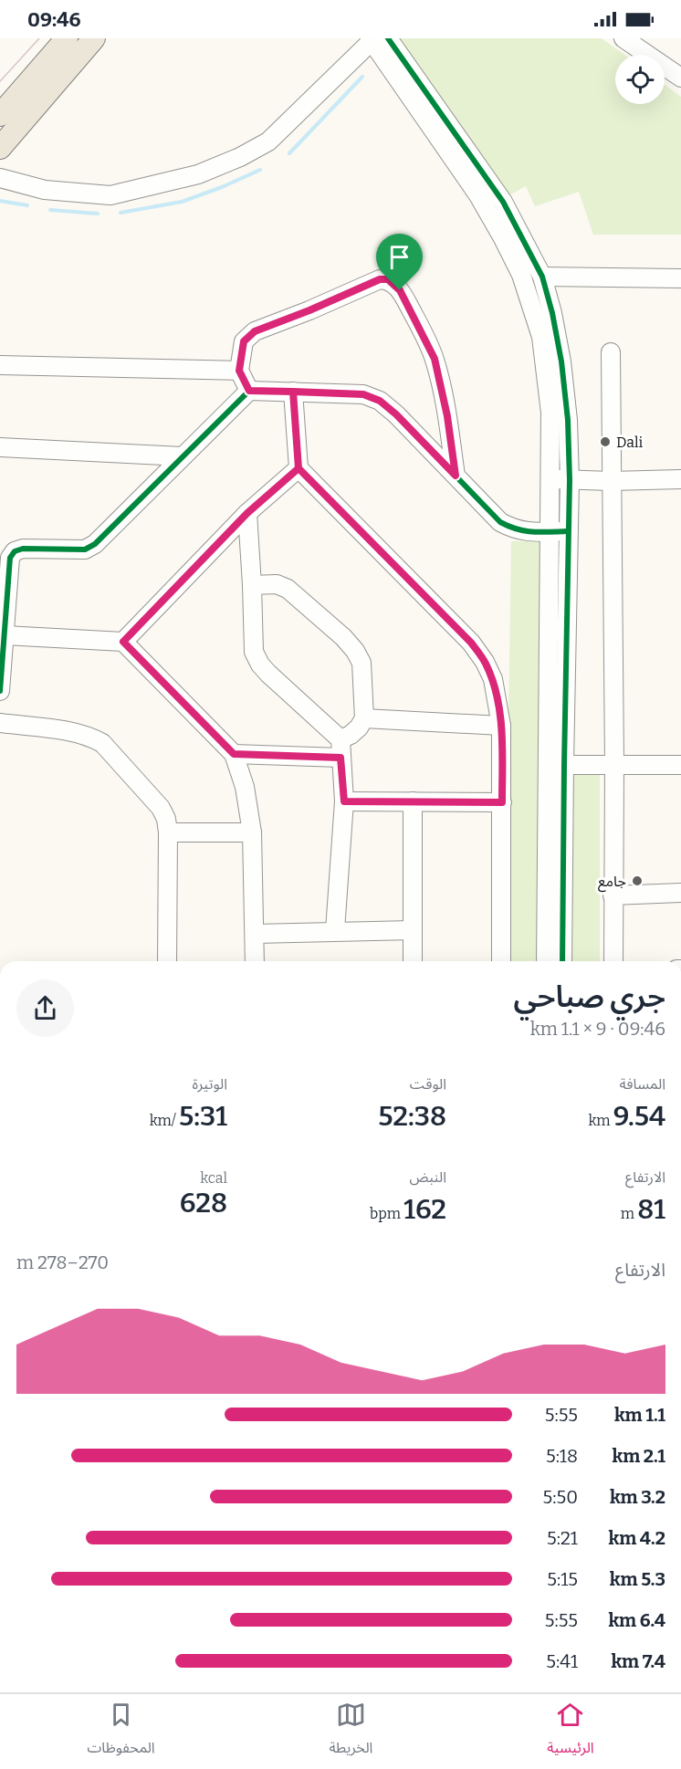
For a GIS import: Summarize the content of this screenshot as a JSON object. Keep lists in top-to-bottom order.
{
  "places": ["Dali", "جامع"],
  "page": {
    "status": "09:46",
    "heading": ["جري صباحي", "09:46 · 9 × 1.1 km"],
    "stats": [
      ["المسافة", "9.54 km"],
      ["الوقت", "52:38"],
      ["الوتيرة", "5:31 /km"],
      ["الارتفاع", "81 m"],
      ["النبض", "162 bpm"],
      ["kcal", "628"]
    ],
    "chart": ["الارتفاع", "270–278 m"],
    "list": [
      {
        "name": "1.1 km",
        "note": "5:55"
      },
      {
        "name": "2.1 km",
        "note": "5:18"
      },
      {
        "name": "3.2 km",
        "note": "5:50"
      },
      {
        "name": "4.2 km",
        "note": "5:21"
      },
      {
        "name": "5.3 km",
        "note": "5:15"
      },
      {
        "name": "6.4 km",
        "note": "5:55"
      },
      {
        "name": "7.4 km",
        "note": "5:41"
      }
    ],
    "tabs": ["الرئيسية", "الخريطة", "المحفوظات"]
  }
}
